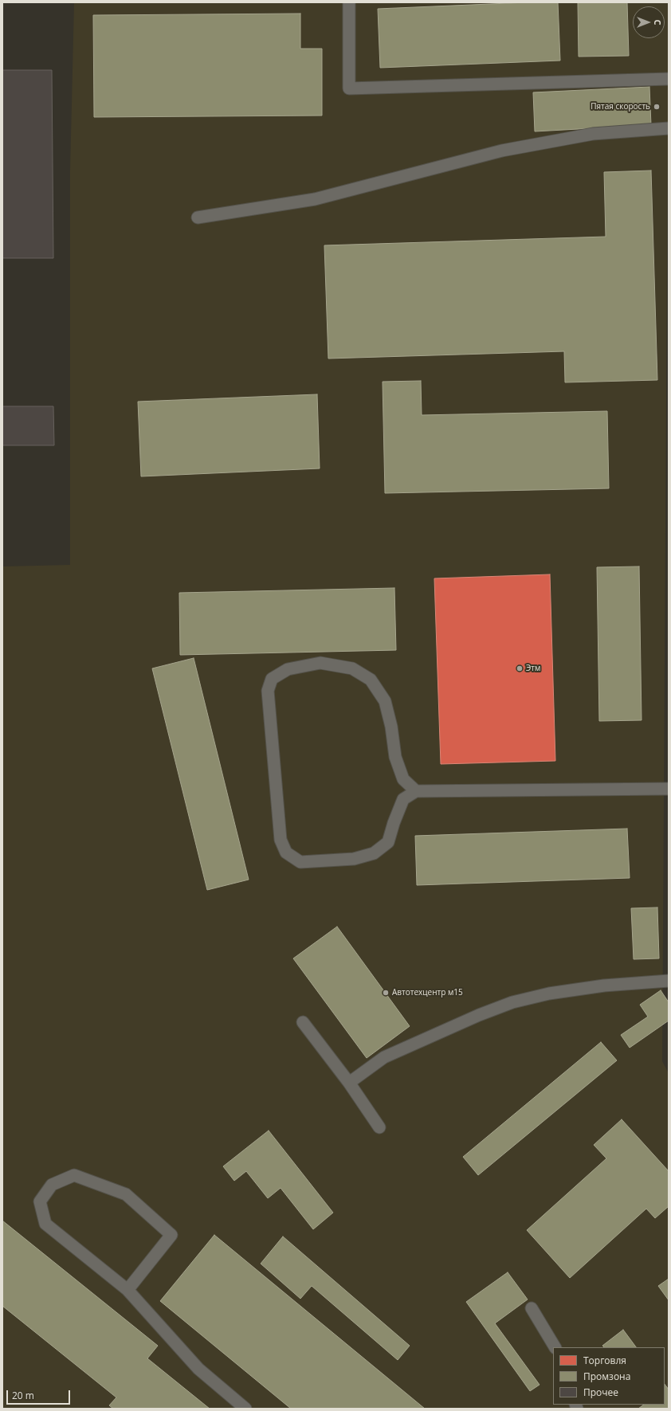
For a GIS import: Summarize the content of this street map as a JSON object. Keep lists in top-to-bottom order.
{
  "places": ["Пятая скорость", "Этм", "Автотехцентр м15"],
  "legend": ["Торговля", "Промзона", "Прочее"],
  "scale_bar": "20 m",
  "north": "right"
}
